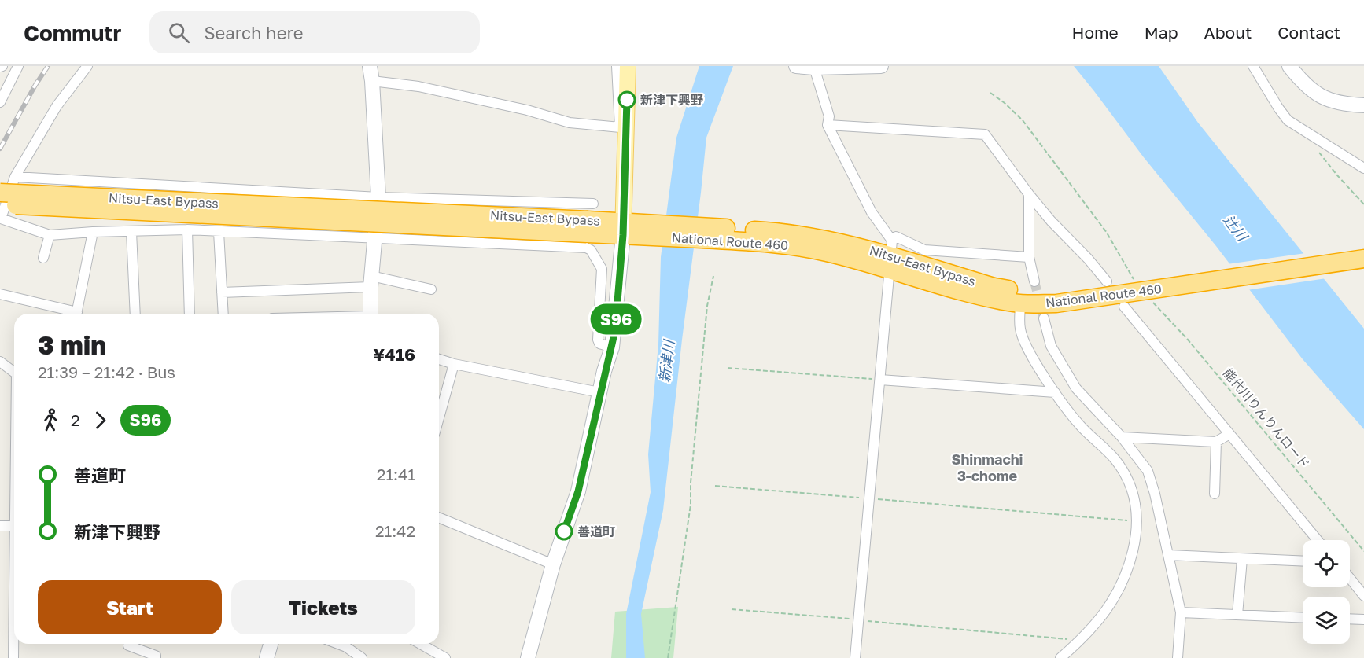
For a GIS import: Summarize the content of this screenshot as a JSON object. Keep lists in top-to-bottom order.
{
  "streets": {
    "highway": ["Nitsu-East Bypass", "National Route 460"],
    "path": ["能代川りんりんロード"]
  },
  "crossings": [
    ["Nitsu-East Bypass", "National Route 460"],
    ["National Route 460", "能代川りんりんロード"]
  ],
  "districts": ["Shinmachi 3-chome"],
  "water": ["辻川", "新津川"],
  "places": ["新津下興野", "善道町"],
  "lines": ["bus line S96"],
  "page": {
    "header": "Commutr",
    "search": "Search here",
    "nav": [
      "Home",
      "Map",
      "About",
      "Contact"
    ],
    "on_map": "S96",
    "heading": ["3 min", "21:39 – 21:42 · Bus", "¥416"],
    "legs": ["2", "S96"],
    "list": [
      {
        "name": "善道町",
        "value": "21:41"
      },
      {
        "name": "新津下興野",
        "value": "21:42"
      }
    ],
    "buttons": ["Start", "Tickets"]
  }
}
